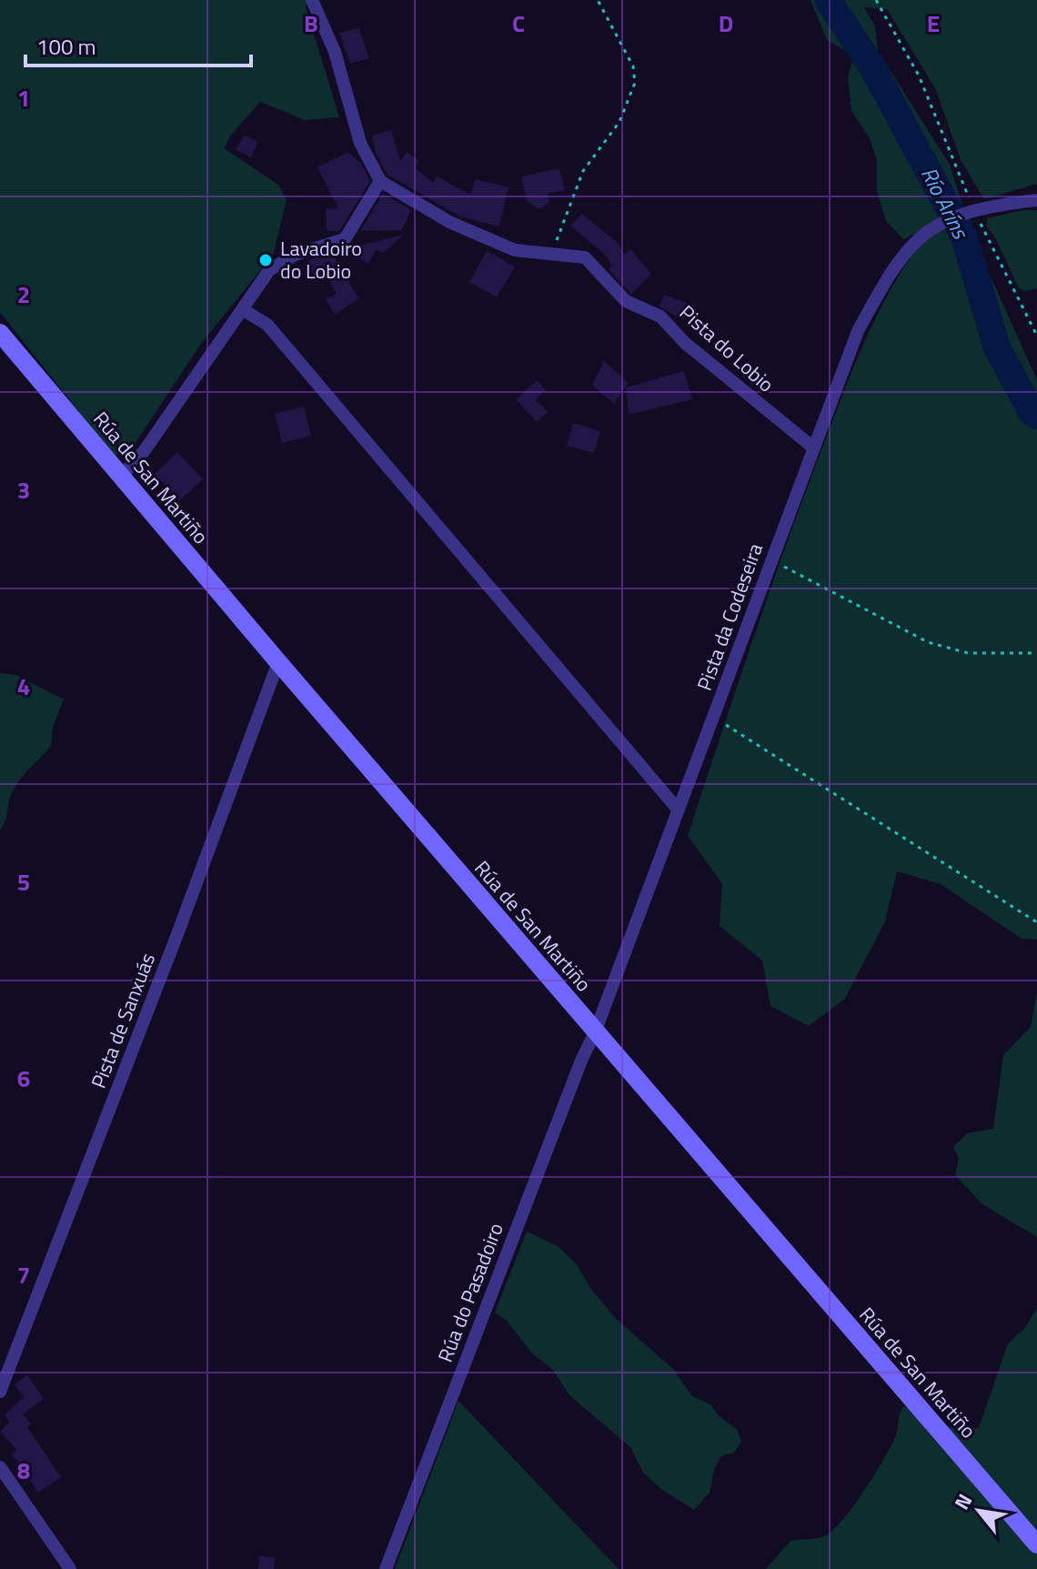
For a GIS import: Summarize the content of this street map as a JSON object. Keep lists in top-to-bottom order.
{
  "streets": {
    "street": [
      "Pista do Lobio",
      "Rúa de San Martiño",
      "Pista da Codeseira",
      "Pista de Sanxuás",
      "Rúa do Pasadoiro"
    ]
  },
  "crossings": [
    ["Pista do Lobio", "Pista da Codeseira"],
    ["Rúa de San Martiño", "Pista da Codeseira"],
    ["Rúa de San Martiño", "Pista de Sanxuás"],
    ["Rúa de San Martiño", "Rúa do Pasadoiro"],
    ["Pista da Codeseira", "Rúa do Pasadoiro"]
  ],
  "water": ["Río Aríns"],
  "places": ["Lavadoiro do Lobio"],
  "scale_bar": "100 m",
  "north": "top left",
  "grid": {
    "columns": [
      "B",
      "C",
      "D",
      "E"
    ],
    "rows": [
      "1",
      "2",
      "3",
      "4",
      "5",
      "6",
      "7",
      "8"
    ]
  }
}
